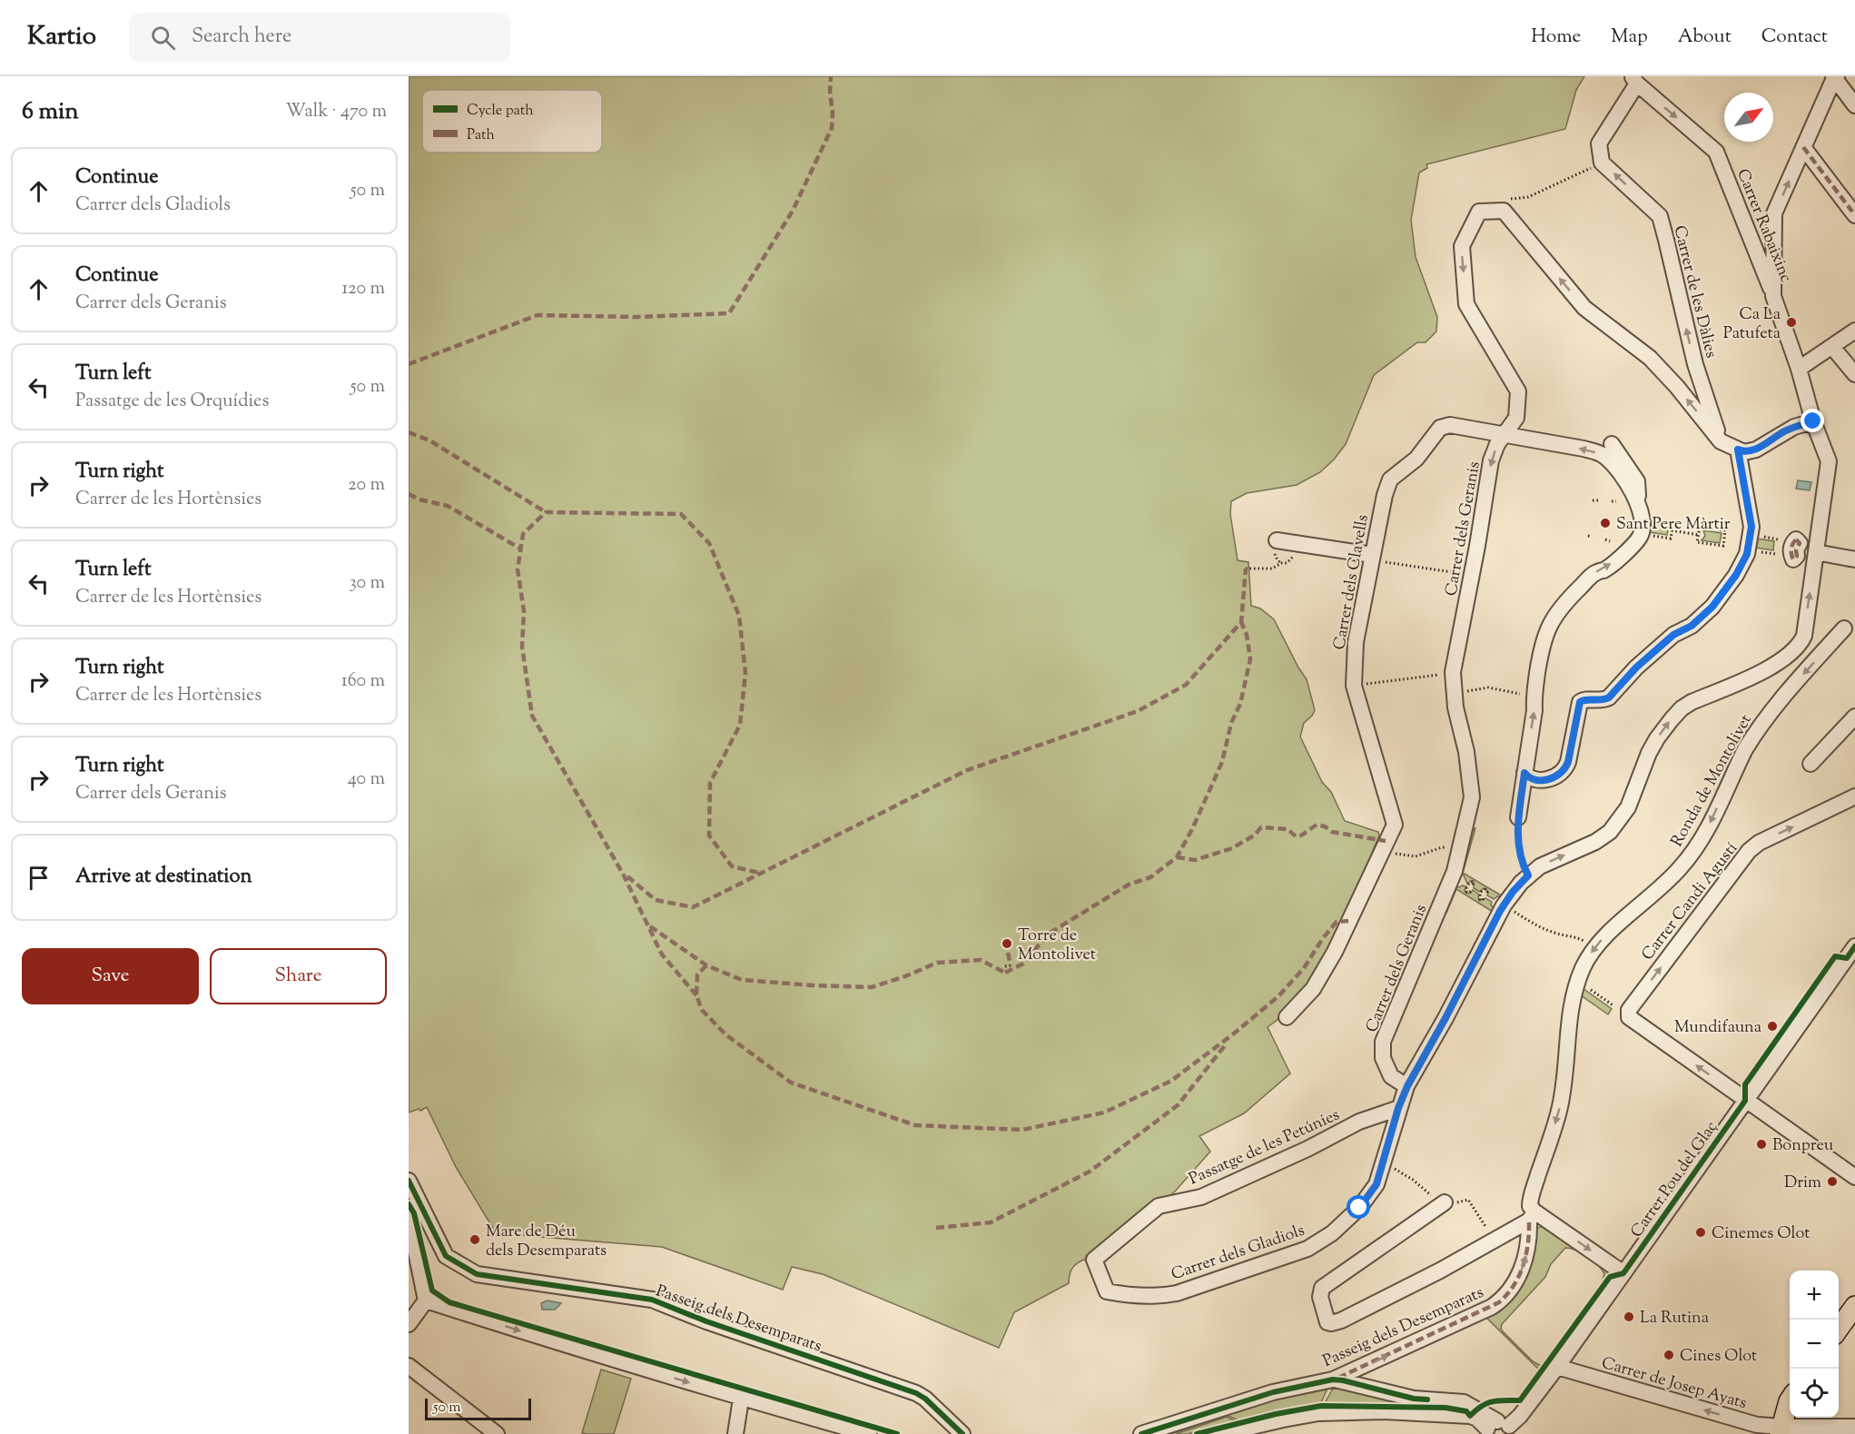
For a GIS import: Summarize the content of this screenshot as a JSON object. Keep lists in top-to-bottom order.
{
  "streets": {
    "street": [
      "Carrer Rabaixinc",
      "Carrer de les Dàlies",
      "Carrer dels Geranis",
      "Carrer dels Clavells",
      "Ronda de Montolivet",
      "Carrer Candi Agustí",
      "Passatge de les Petúnies",
      "Carrer Pou del Glaç",
      "Carrer dels Gladiols",
      "Passeig dels Desemparats",
      "Carrer de Josep Ayats"
    ]
  },
  "crossings": [
    ["Carrer dels Geranis", "Carrer dels Clavells"],
    ["Ronda de Montolivet", "Passeig dels Desemparats"],
    ["Carrer Candi Agustí", "Carrer Pou del Glaç"],
    ["Passatge de les Petúnies", "Carrer dels Gladiols"],
    ["Carrer Pou del Glaç", "Carrer de Josep Ayats"]
  ],
  "one_way": ["Carrer dels Geranis", "Carrer de Josep Ayats"],
  "places": [
    "Ca La Patufeta",
    "Sant Pere Màrtir",
    "Torre de Montolivet",
    "Mundifauna",
    "Bonpreu",
    "Drim",
    "Cinemes Olot",
    "Mare de Déu dels Desemparats",
    "La Rutina",
    "Cines Olot"
  ],
  "legend": ["Cycle path", "Path"],
  "scale_bar": "50 m",
  "north": "top right",
  "page": {
    "header": "Kartio",
    "search": "Search here",
    "nav": [
      "Home",
      "Map",
      "About",
      "Contact"
    ],
    "heading": ["6 min", "Walk · 470 m"],
    "list": [
      ["Continue", "Carrer dels Gladiols", "50 m"],
      ["Continue", "Carrer dels Geranis", "120 m"],
      ["Turn left", "Passatge de les Orquídies", "50 m"],
      ["Turn right", "Carrer de les Hortènsies", "20 m"],
      ["Turn left", "Carrer de les Hortènsies", "30 m"],
      ["Turn right", "Carrer de les Hortènsies", "160 m"],
      ["Turn right", "Carrer dels Geranis", "40 m"],
      "Arrive at destination"
    ],
    "buttons": ["Save", "Share"],
    "map_buttons": ["+", "−"],
    "scale": "50 m"
  }
}
